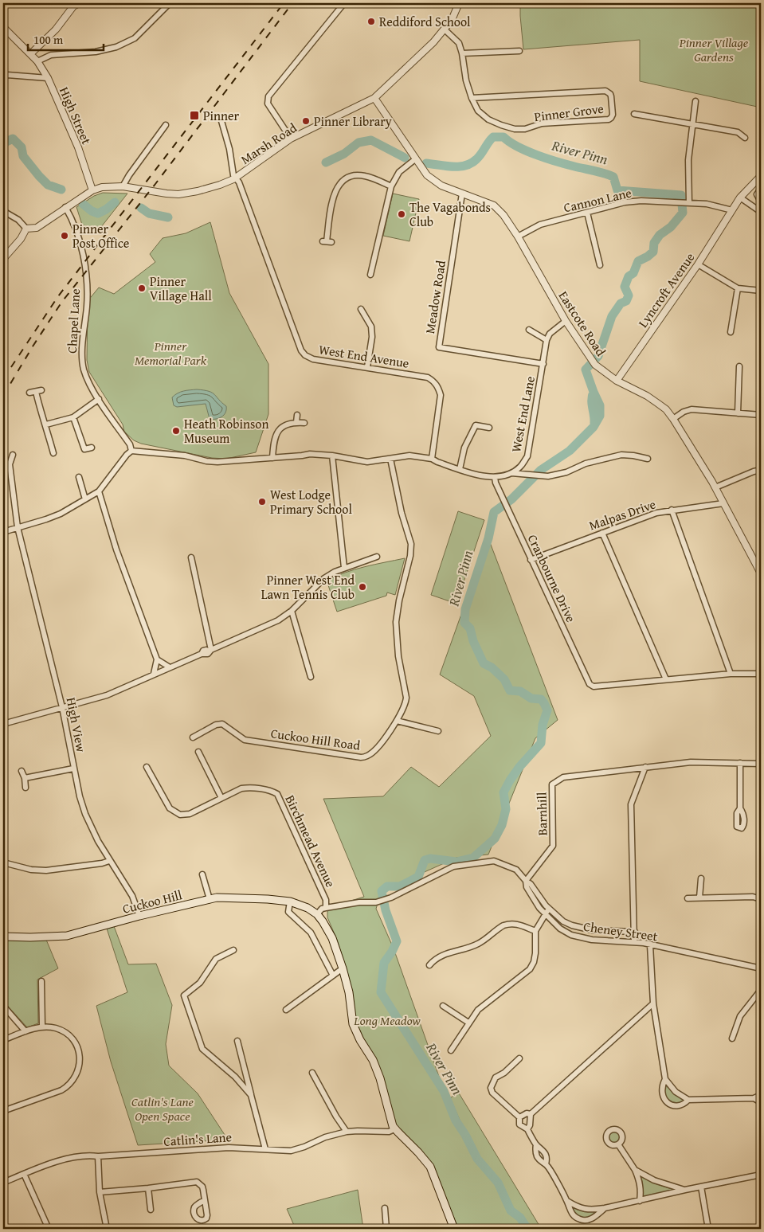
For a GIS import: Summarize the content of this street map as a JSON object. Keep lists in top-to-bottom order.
{
  "streets": {
    "main road": ["Cuckoo Hill"],
    "street": [
      "Pinner Grove",
      "High Street",
      "Marsh Road",
      "Cannon Lane",
      "Lyncroft Avenue",
      "Meadow Road",
      "Chapel Lane",
      "Eastcote Road",
      "West End Avenue",
      "West End Lane",
      "Malpas Drive",
      "Cranbourne Drive",
      "High View",
      "Cuckoo Hill Road",
      "Barnhill",
      "Birchmead Avenue",
      "Cheney Street",
      "Catlin's Lane"
    ]
  },
  "crossings": [
    ["Pinner Grove", "Marsh Road"],
    ["High Street", "Marsh Road"],
    ["Marsh Road", "Eastcote Road"],
    ["Marsh Road", "West End Avenue"],
    ["Cannon Lane", "Lyncroft Avenue"],
    ["Cannon Lane", "Eastcote Road"],
    ["Lyncroft Avenue", "Eastcote Road"],
    ["Meadow Road", "Eastcote Road"],
    ["Meadow Road", "West End Lane"],
    ["Eastcote Road", "Malpas Drive"],
    ["Malpas Drive", "Cranbourne Drive"],
    ["High View", "Cuckoo Hill"],
    ["Barnhill", "Cheney Street"],
    ["Birchmead Avenue", "Cheney Street"],
    ["Cuckoo Hill", "Cheney Street"]
  ],
  "water": ["River Pinn"],
  "parks": [
    "Pinner Village Gardens",
    "Pinner Memorial Park",
    "Long Meadow",
    "Catlin's Lane Open Space"
  ],
  "places": {
    "other": [
      "Reddiford School",
      "Pinner Library",
      "The Vagabonds Club",
      "Pinner Post Office",
      "Pinner Village Hall",
      "Heath Robinson Museum",
      "West Lodge Primary School",
      "Pinner West End Lawn Tennis Club"
    ],
    "transit": ["Pinner"]
  },
  "scale_bar": "100 m"
}
